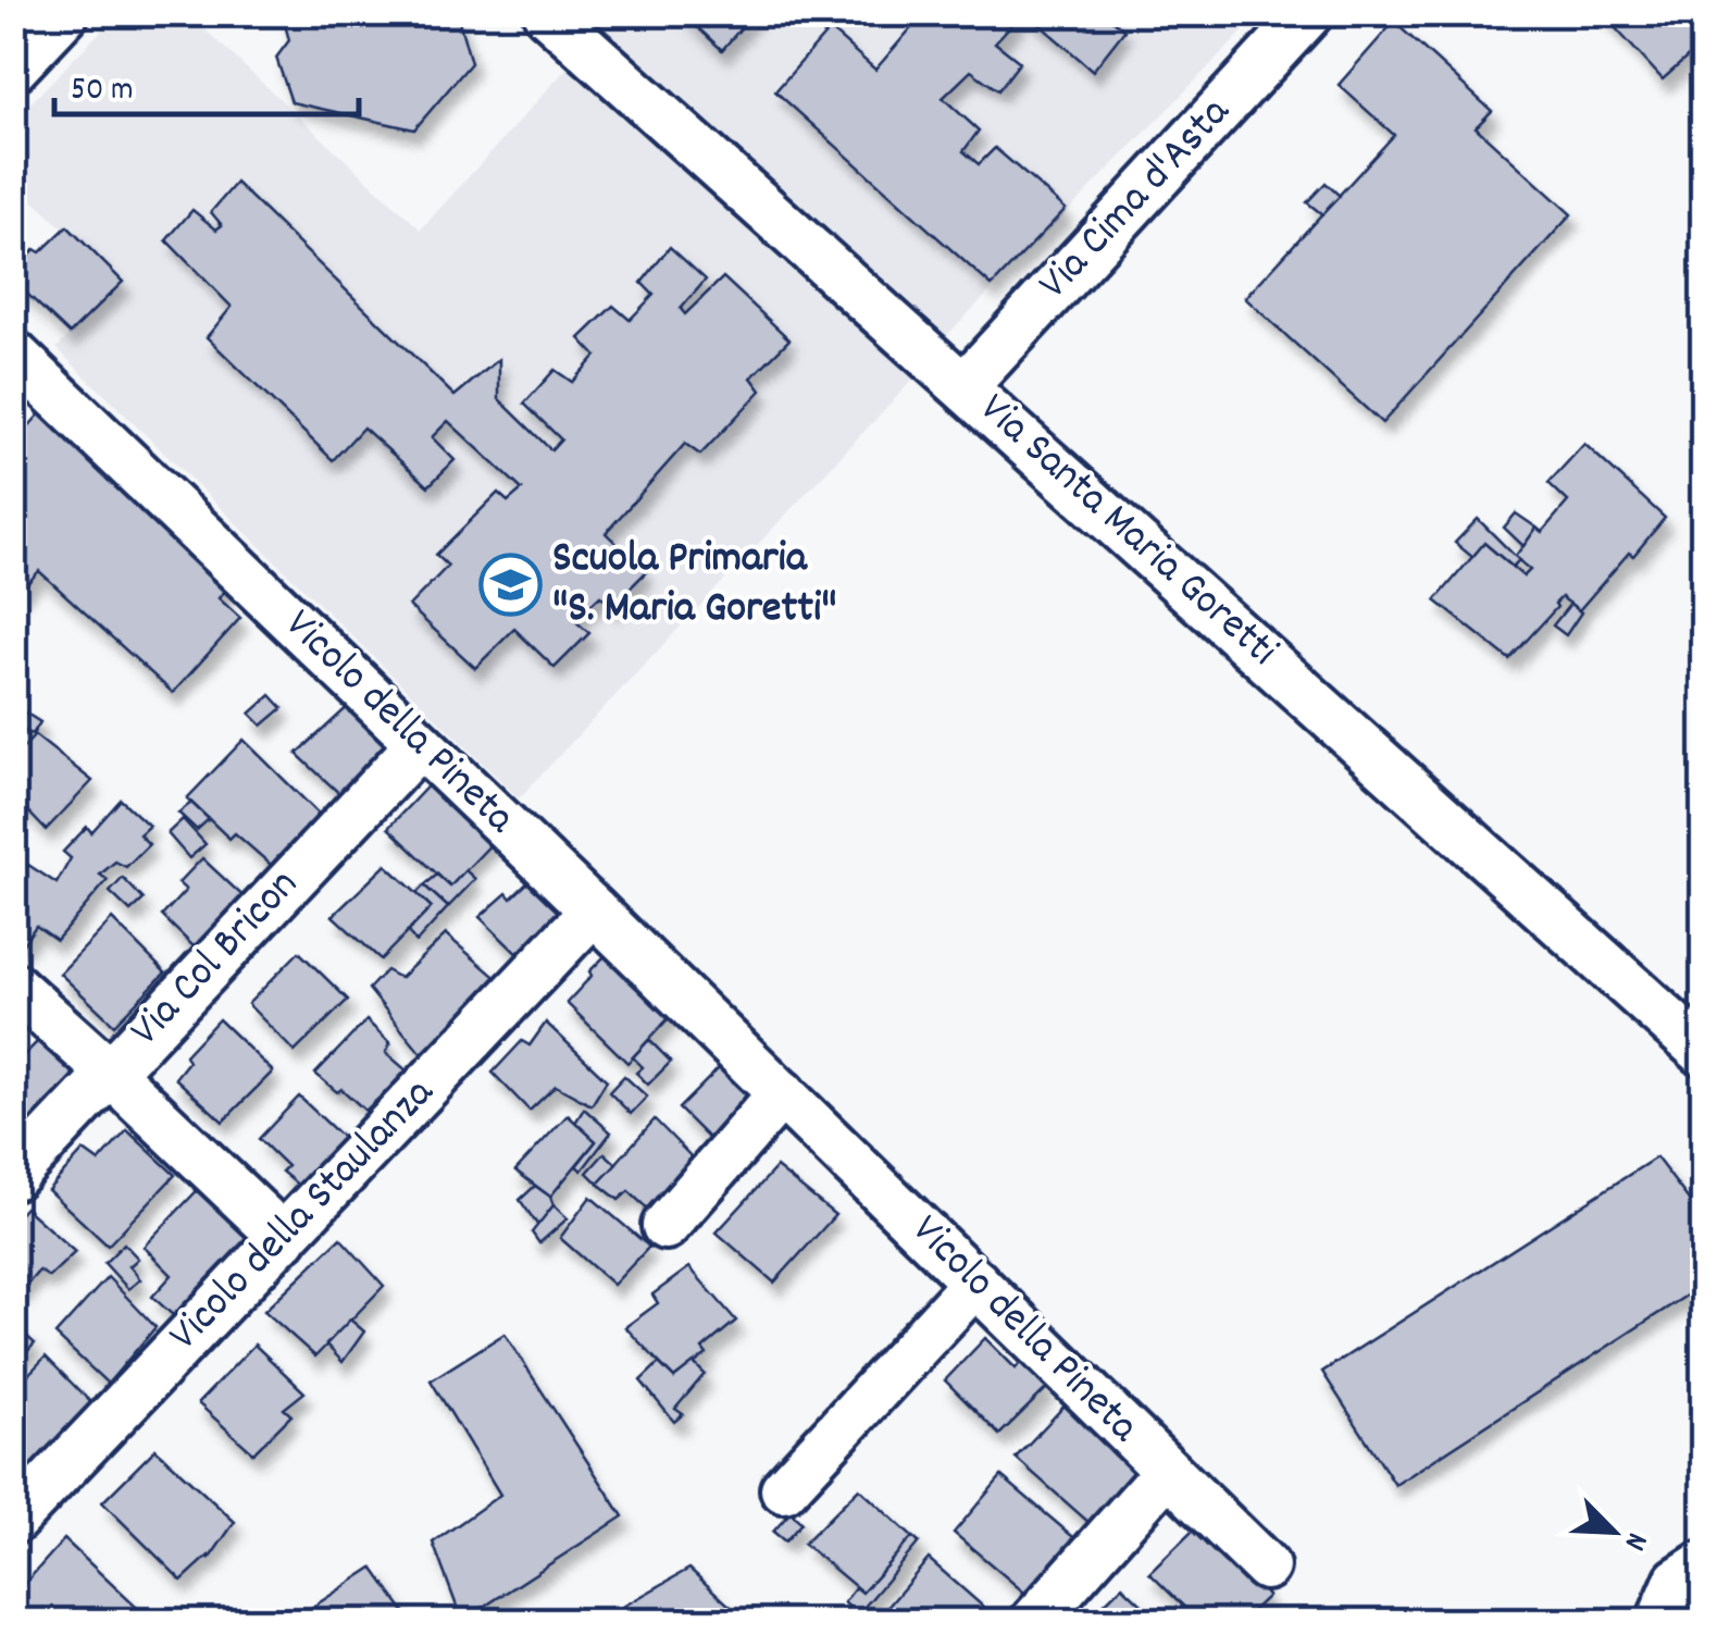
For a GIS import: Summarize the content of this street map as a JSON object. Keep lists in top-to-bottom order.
{
  "streets": {
    "street": [
      "Via Cima d'Asta",
      "Via Santa Maria Goretti",
      "Vicolo della Pineta",
      "Via Col Bricon",
      "Vicolo della Staulanza"
    ]
  },
  "crossings": [
    ["Via Cima d'Asta", "Via Santa Maria Goretti"],
    ["Vicolo della Pineta", "Via Col Bricon"],
    ["Vicolo della Pineta", "Vicolo della Staulanza"]
  ],
  "places": {
    "school or university": ["Scuola Primaria \"S. Maria Goretti\""]
  },
  "scale_bar": "50 m",
  "north": "bottom right"
}
